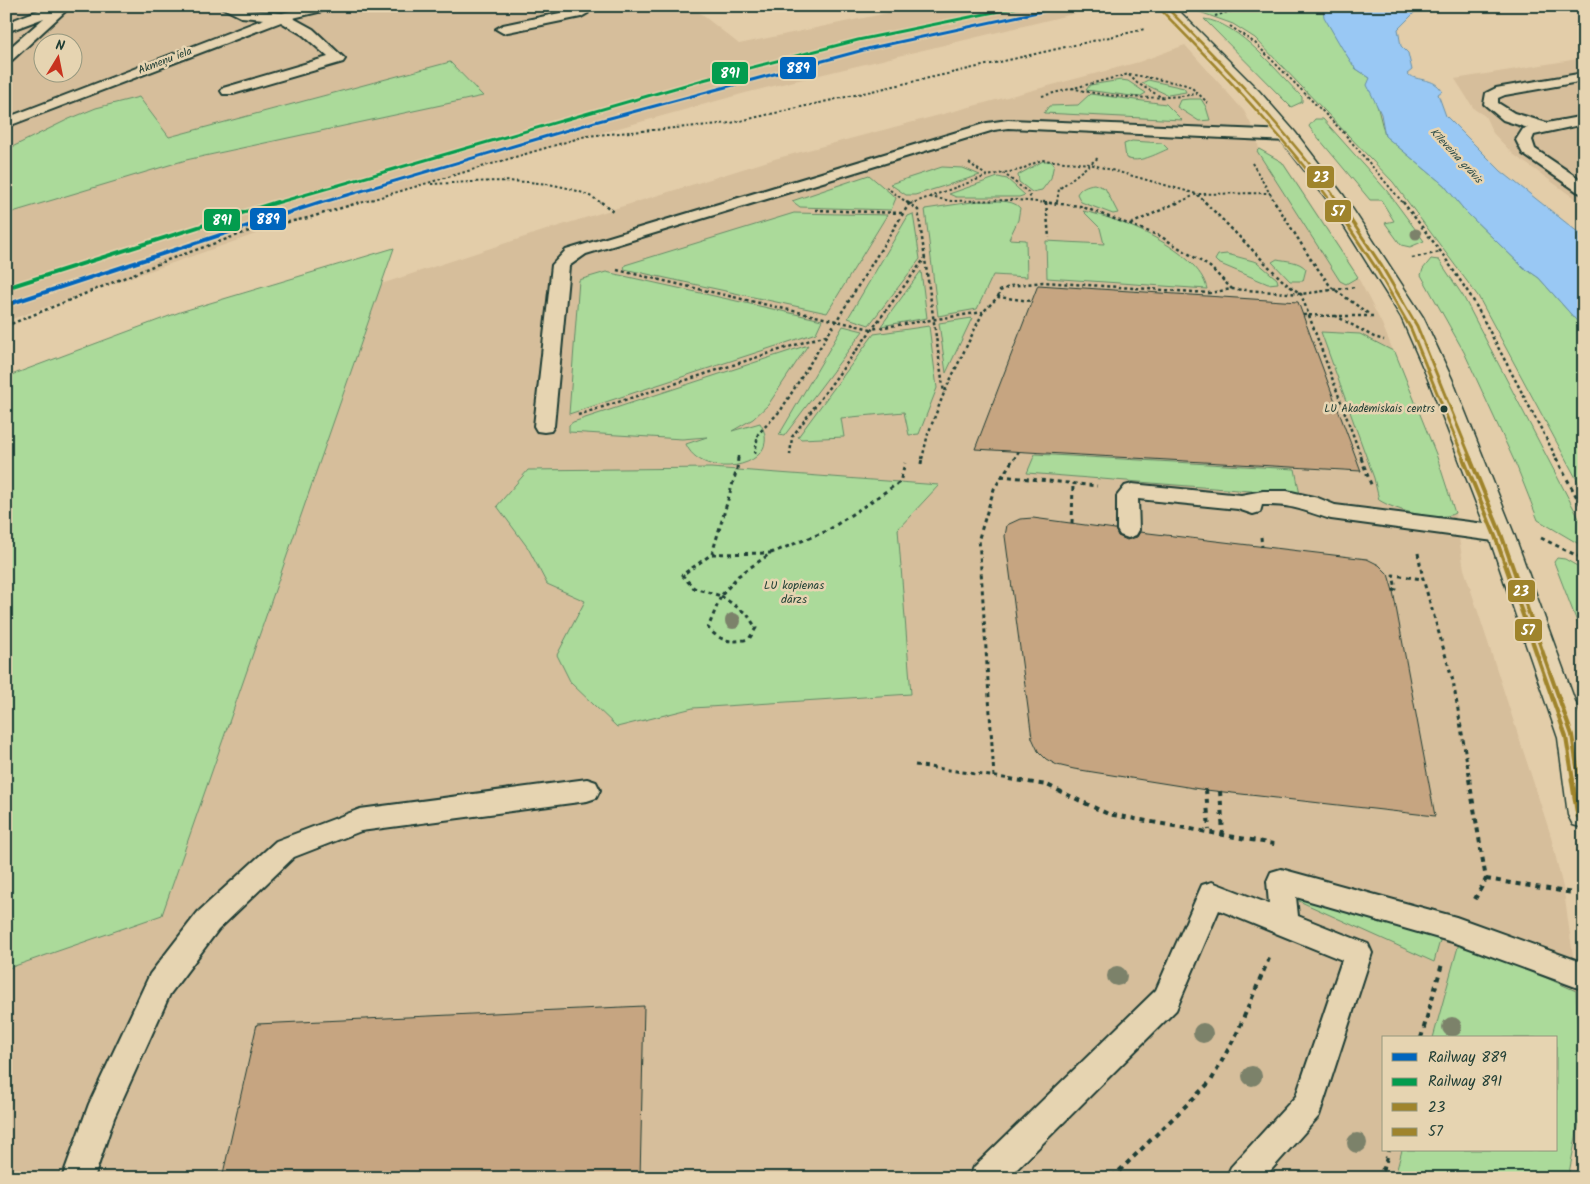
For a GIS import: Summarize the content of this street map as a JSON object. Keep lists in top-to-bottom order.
{
  "streets": {
    "lane": ["Akmeņu iela"]
  },
  "water": ["Kīleveina grāvis"],
  "parks": ["LU kopienas dārzs"],
  "places": ["LU Akadēmiskais centrs"],
  "lines": [
    "rail line 889",
    "rail line 891",
    "transit line 23",
    "transit line 57"
  ],
  "legend": [
    "Railway 889",
    "Railway 891",
    "23",
    "57"
  ],
  "north": "top"
}
